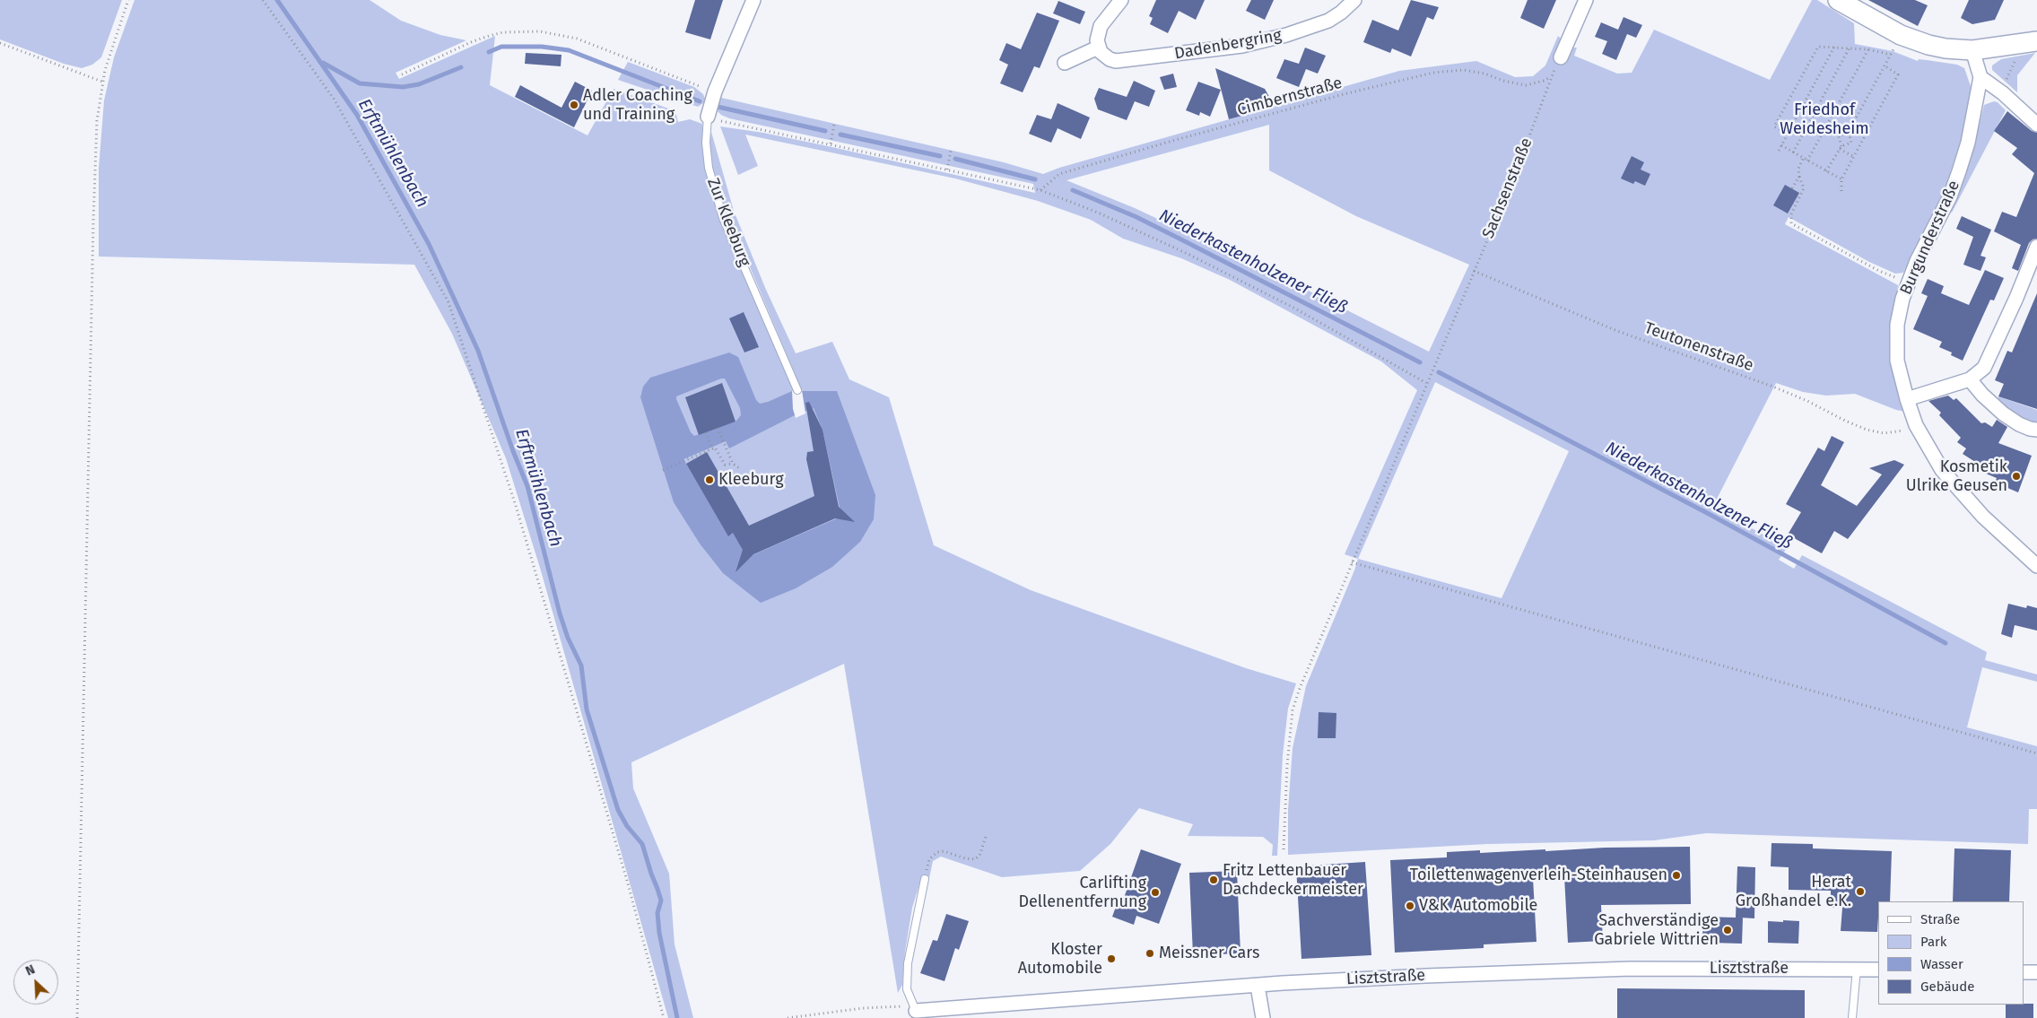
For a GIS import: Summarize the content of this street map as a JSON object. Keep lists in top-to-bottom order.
{
  "streets": {
    "street": [
      "Dadenbergring",
      "Zur Kleeburg",
      "Burgunderstraße",
      "Lisztstraße"
    ],
    "path": ["Cimbernstraße", "Sachsenstraße", "Teutonenstraße"]
  },
  "crossings": [
    ["Cimbernstraße", "Sachsenstraße"],
    ["Sachsenstraße", "Teutonenstraße"],
    ["Burgunderstraße", "Teutonenstraße"]
  ],
  "water": ["Erftmühlenbach", "Niederkastenholzener Fließ"],
  "parks": ["Friedhof Weidesheim"],
  "places": [
    "Adler Coaching und Training",
    "Kosmetik Ulrike Geusen",
    "Kleeburg",
    "Toilettenwagenverleih-Steinhausen",
    "Fritz Lettenbauer Dachdeckermeister",
    "Herat Großhandel e.K.",
    "Carlifting Dellenentfernung",
    "V&K Automobile",
    "Sachverständige Gabriele Wittrien",
    "Meissner Cars",
    "Kloster Automobile"
  ],
  "legend": [
    "Straße",
    "Park",
    "Wasser",
    "Gebäude"
  ],
  "north": "top left"
}
